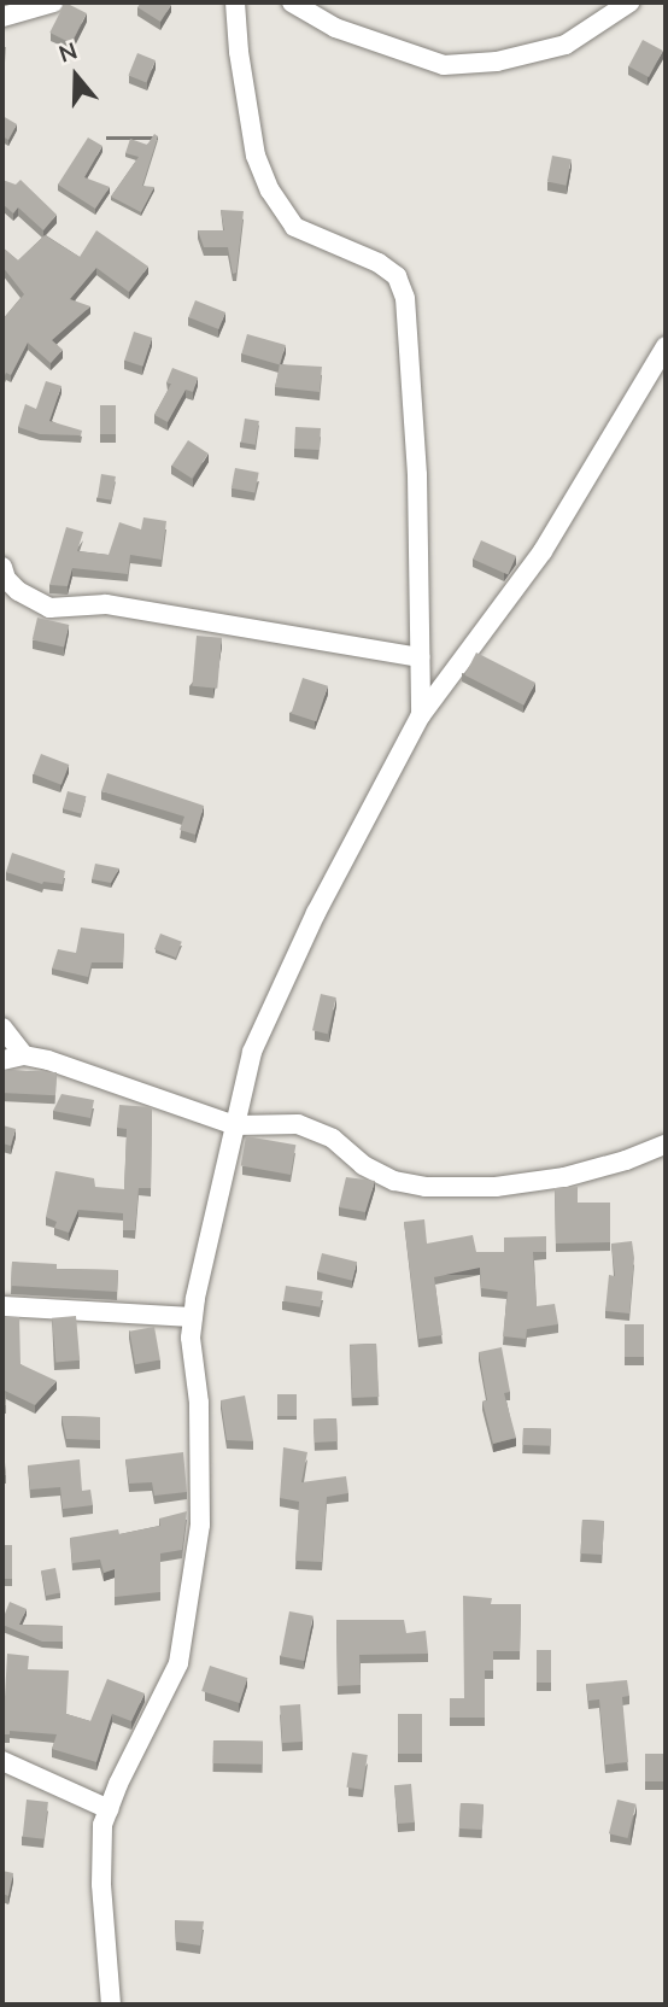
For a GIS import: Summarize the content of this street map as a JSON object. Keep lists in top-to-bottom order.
{
  "north": "top"
}
